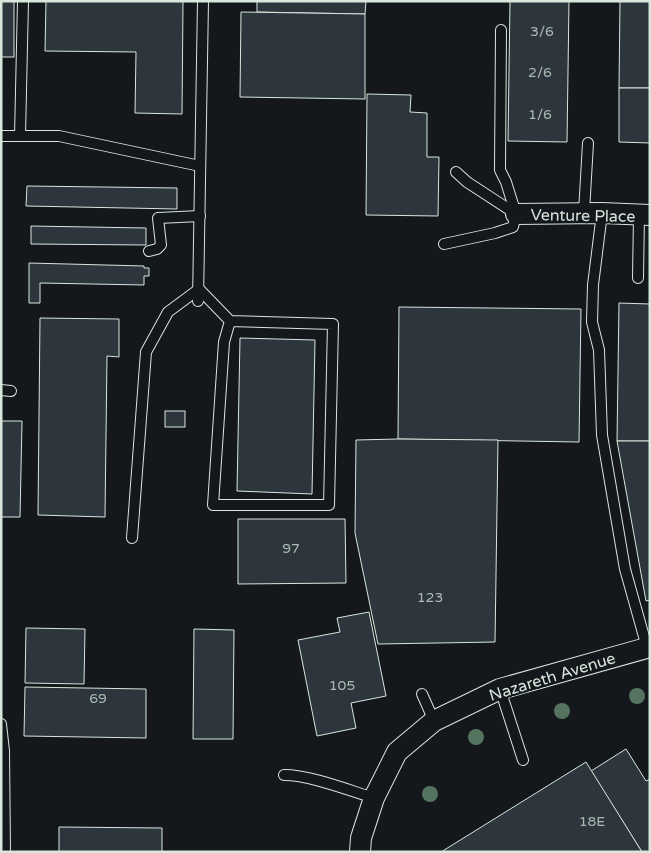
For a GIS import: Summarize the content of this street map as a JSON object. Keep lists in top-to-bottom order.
{
  "streets": {
    "street": ["Venture Place", "Nazareth Avenue"]
  },
  "house_numbers": [
    "3/6",
    "2/6",
    "1/6",
    "97",
    "123",
    "105",
    "69",
    "18E"
  ]
}
